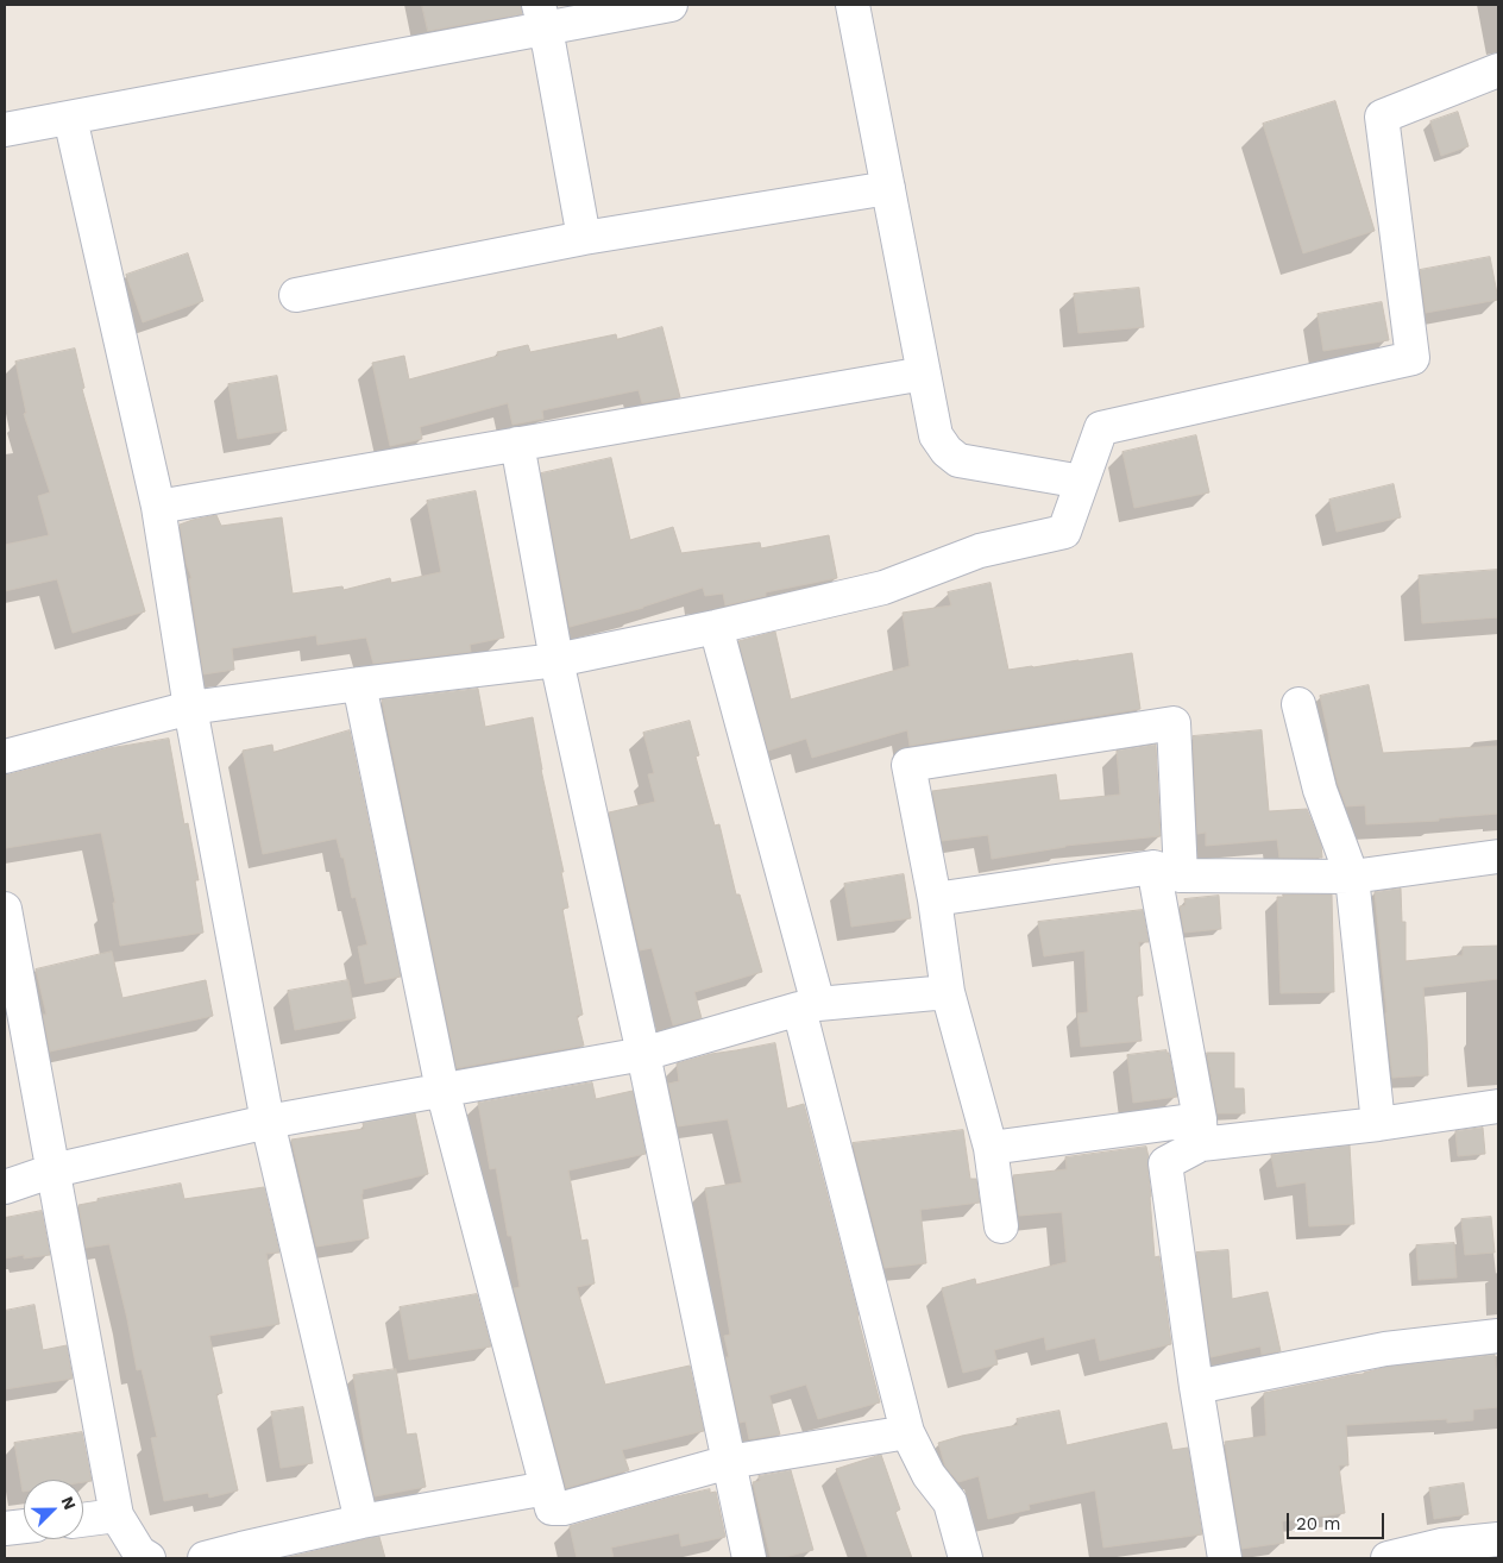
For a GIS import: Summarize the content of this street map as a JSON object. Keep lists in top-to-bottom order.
{
  "scale_bar": "20 m",
  "north": "top right"
}
